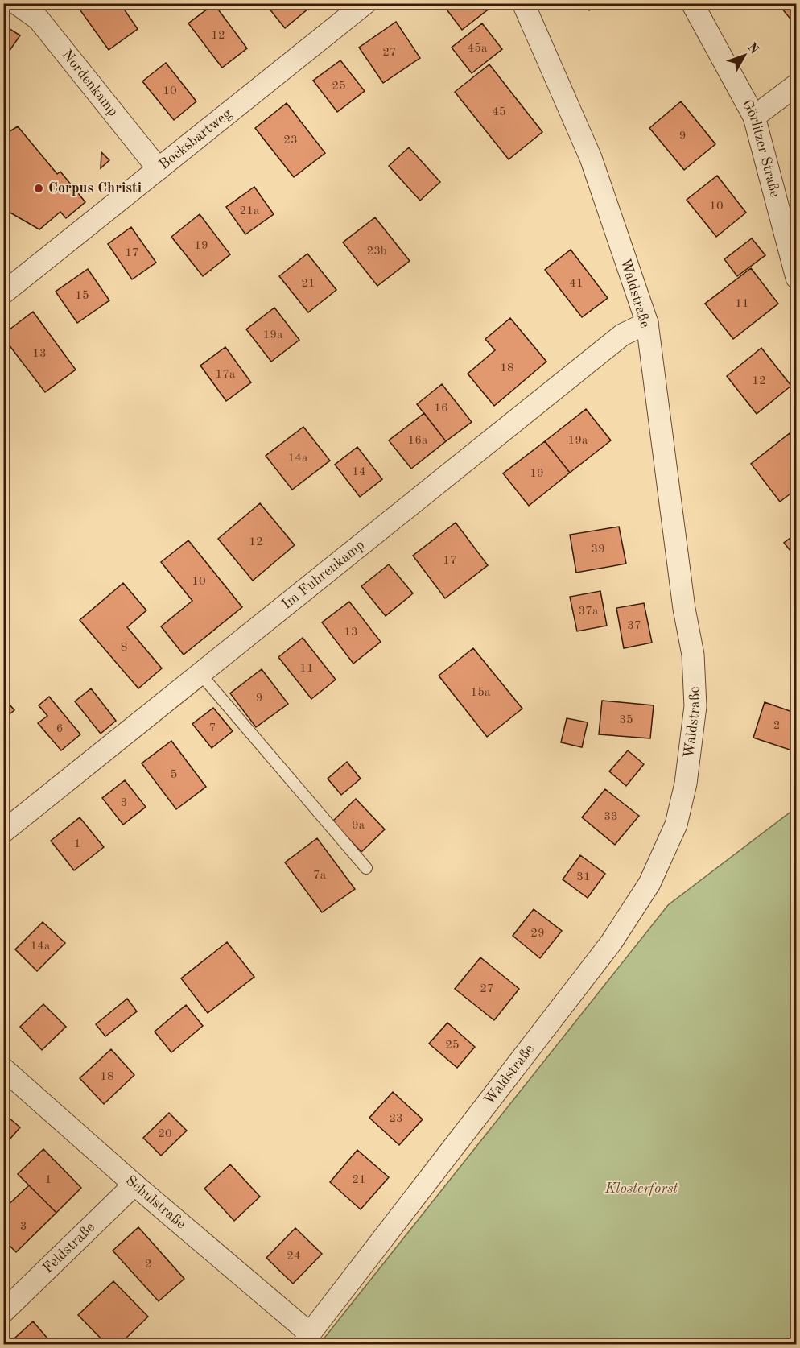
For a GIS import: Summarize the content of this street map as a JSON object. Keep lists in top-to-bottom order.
{
  "streets": {
    "street": [
      "Nordenkamp",
      "Bocksbartweg",
      "Görlitzer Straße",
      "Waldstraße",
      "Im Fuhrenkamp",
      "Schulstraße",
      "Feldstraße"
    ]
  },
  "crossings": [
    ["Nordenkamp", "Bocksbartweg"],
    ["Waldstraße", "Im Fuhrenkamp"],
    ["Waldstraße", "Schulstraße"],
    ["Schulstraße", "Feldstraße"]
  ],
  "parks": ["Klosterforst"],
  "places": ["Corpus Christi"],
  "house_numbers": [
    "12",
    "45a",
    "27",
    "25",
    "10",
    "45",
    "9",
    "23",
    "10",
    "21a",
    "19",
    "23b",
    "17",
    "21",
    "41",
    "15",
    "11",
    "19a",
    "13",
    "18",
    "17a",
    "12",
    "16",
    "16a",
    "19a",
    "14a",
    "14",
    "19",
    "12",
    "39",
    "17",
    "10",
    "37a",
    "37",
    "13",
    "8",
    "11",
    "15a",
    "9",
    "35",
    "2",
    "7",
    "6",
    "5",
    "3",
    "33",
    "9a",
    "1",
    "7a",
    "31",
    "29",
    "14a",
    "27",
    "25",
    "18",
    "23",
    "20",
    "1",
    "21",
    "3",
    "24",
    "2"
  ],
  "north": "top right"
}
